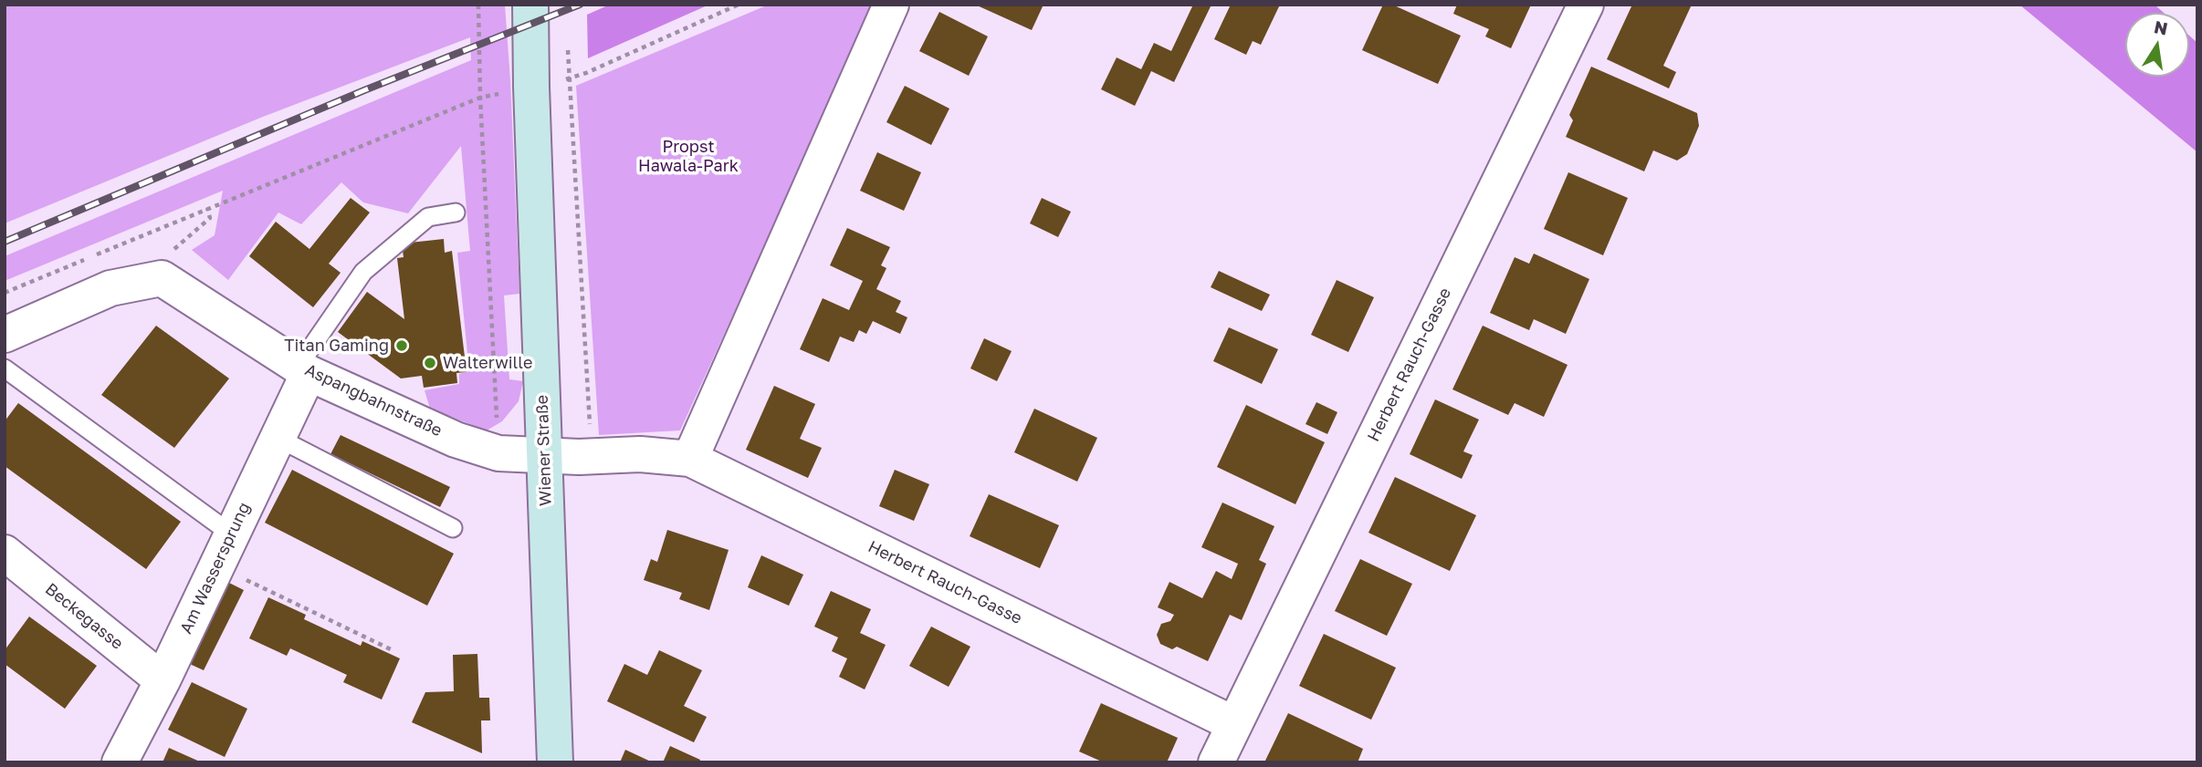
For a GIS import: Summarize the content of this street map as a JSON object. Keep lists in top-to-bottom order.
{
  "streets": {
    "main road": ["Wiener Straße"],
    "street": [
      "Herbert Rauch-Gasse",
      "Aspangbahnstraße",
      "Am Wassersprung",
      "Beckegasse"
    ]
  },
  "crossings": [
    ["Herbert Rauch-Gasse", "Aspangbahnstraße"],
    ["Herbert Rauch-Gasse", "Wiener Straße"],
    ["Aspangbahnstraße", "Wiener Straße"],
    ["Aspangbahnstraße", "Am Wassersprung"],
    ["Am Wassersprung", "Beckegasse"]
  ],
  "parks": ["Propst Hawala-Park"],
  "places": ["Titan Gaming", "Walterwille"],
  "north": "top"
}
